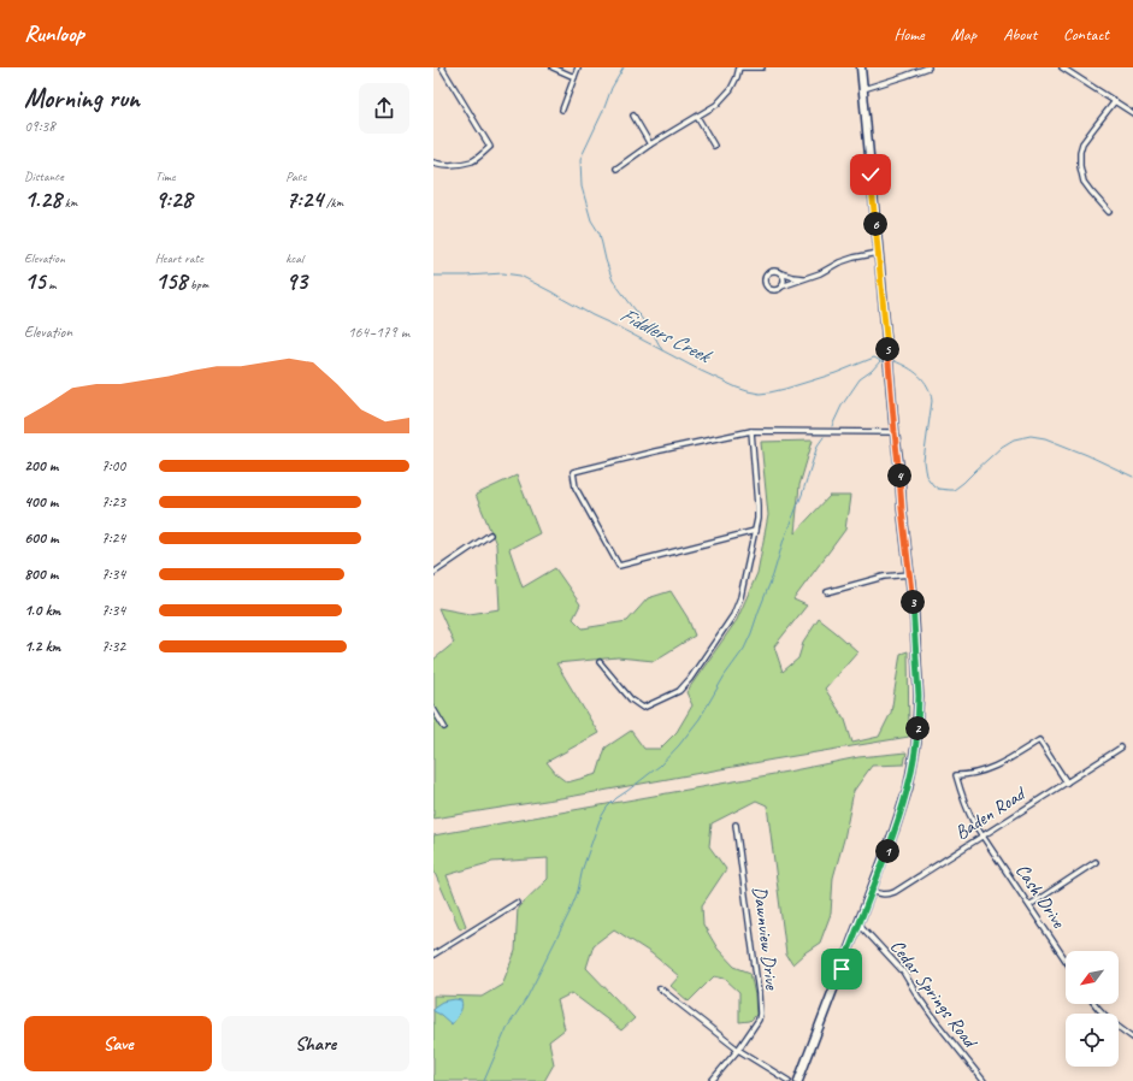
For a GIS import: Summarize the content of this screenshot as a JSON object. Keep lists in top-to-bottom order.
{
  "streets": {
    "street": [
      "Baden Road",
      "Cash Drive",
      "Dawnview Drive",
      "Cedar Springs Road"
    ]
  },
  "crossings": [
    ["Baden Road", "Cash Drive"]
  ],
  "water": ["Fiddlers Creek"],
  "north": "bottom left",
  "page": {
    "header": "Runloop",
    "nav": [
      "Home",
      "Map",
      "About",
      "Contact"
    ],
    "heading": ["Morning run", "09:38"],
    "stats": [
      ["Distance", "1.28 km"],
      ["Time", "9:28"],
      ["Pace", "7:24 /km"],
      ["Elevation", "15 m"],
      ["Heart rate", "158 bpm"],
      ["kcal", "93"]
    ],
    "pins": [
      "6",
      "5",
      "4",
      "3",
      "2",
      "1"
    ],
    "chart": ["Elevation", "164–179 m"],
    "list": [
      {
        "name": "200 m",
        "note": "7:00"
      },
      {
        "name": "400 m",
        "note": "7:23"
      },
      {
        "name": "600 m",
        "note": "7:24"
      },
      {
        "name": "800 m",
        "note": "7:34"
      },
      {
        "name": "1.0 km",
        "note": "7:34"
      },
      {
        "name": "1.2 km",
        "note": "7:32"
      }
    ],
    "buttons": ["Save", "Share"]
  }
}
